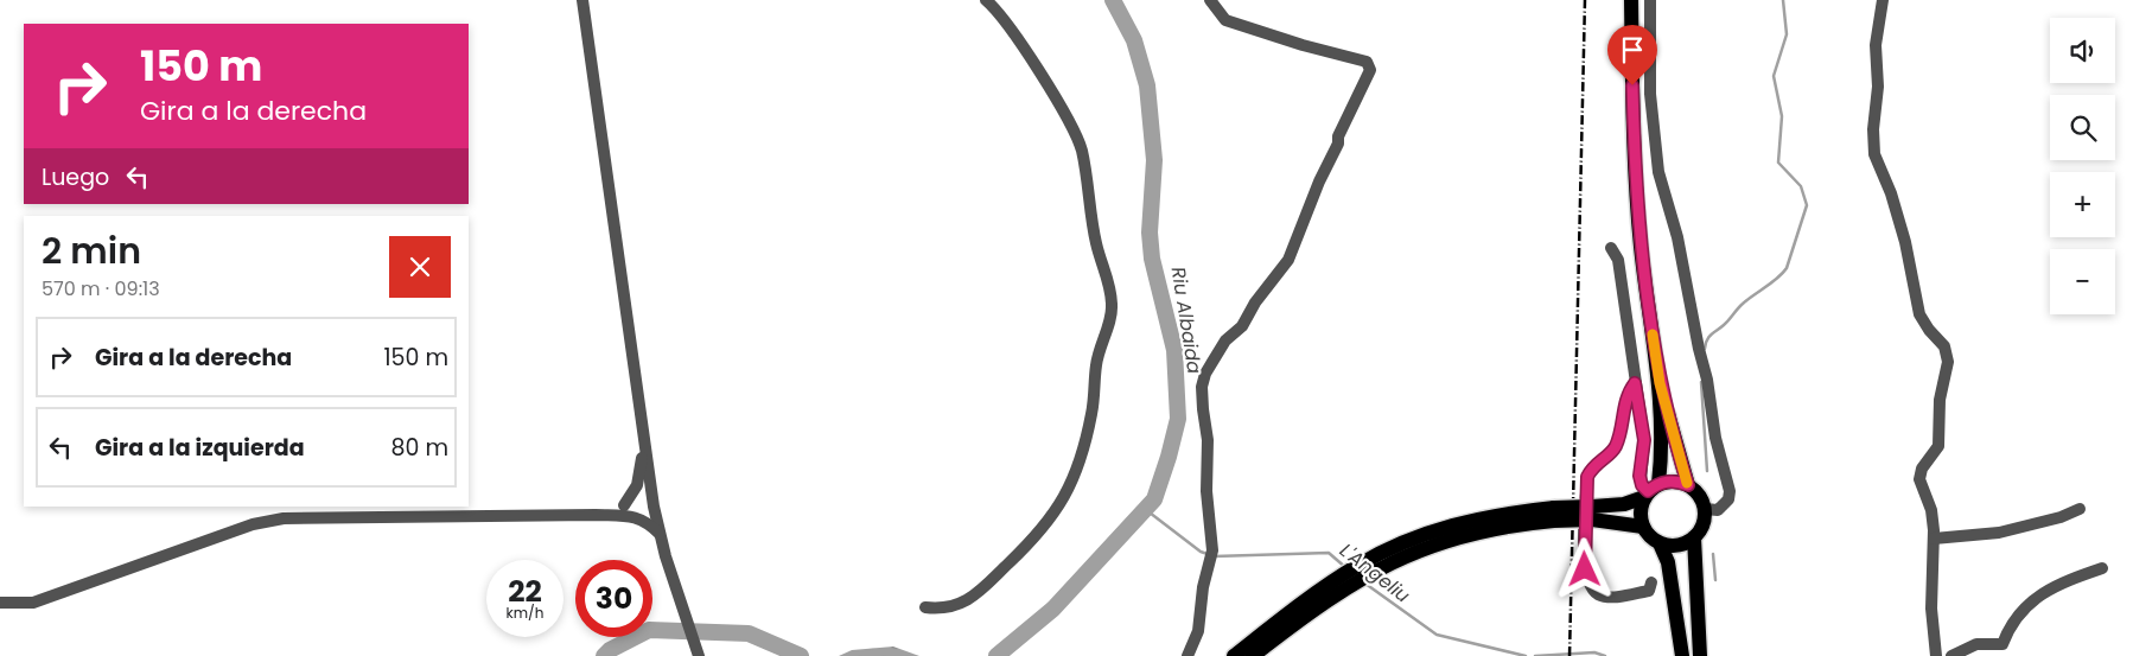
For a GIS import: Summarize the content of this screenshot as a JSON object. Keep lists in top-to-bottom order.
{
  "water": ["Riu Albaida", "L'Angeliu"],
  "page": {
    "map_buttons": ["+", "−"],
    "turn": ["150 m", "Gira a la derecha"],
    "then": "Luego",
    "heading": ["2 min", "570 m · 09:13"],
    "list": [
      {
        "name": "Gira a la derecha",
        "value": "150 m"
      },
      {
        "name": "Gira a la izquierda",
        "value": "80 m"
      }
    ],
    "speed": "22 km/h",
    "limit": "30"
  }
}
